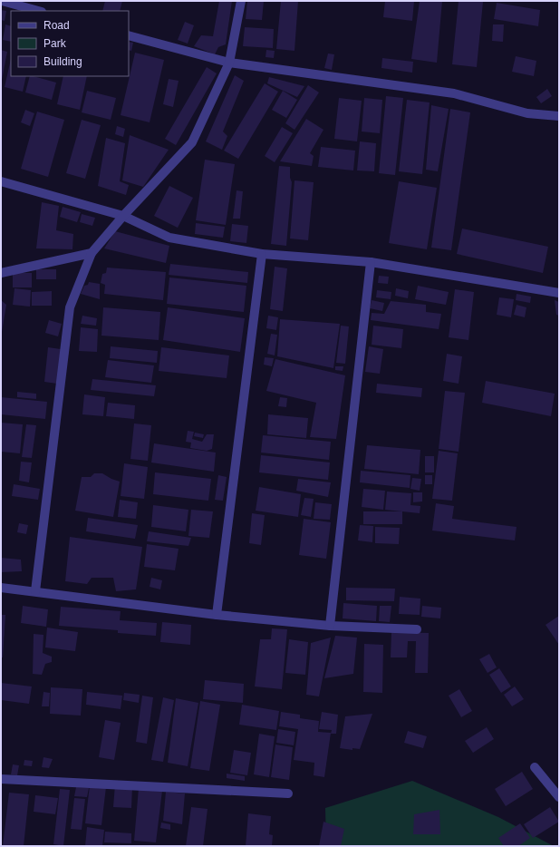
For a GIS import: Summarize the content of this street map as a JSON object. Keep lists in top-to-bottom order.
{
  "legend": ["Road", "Park", "Building"]
}
